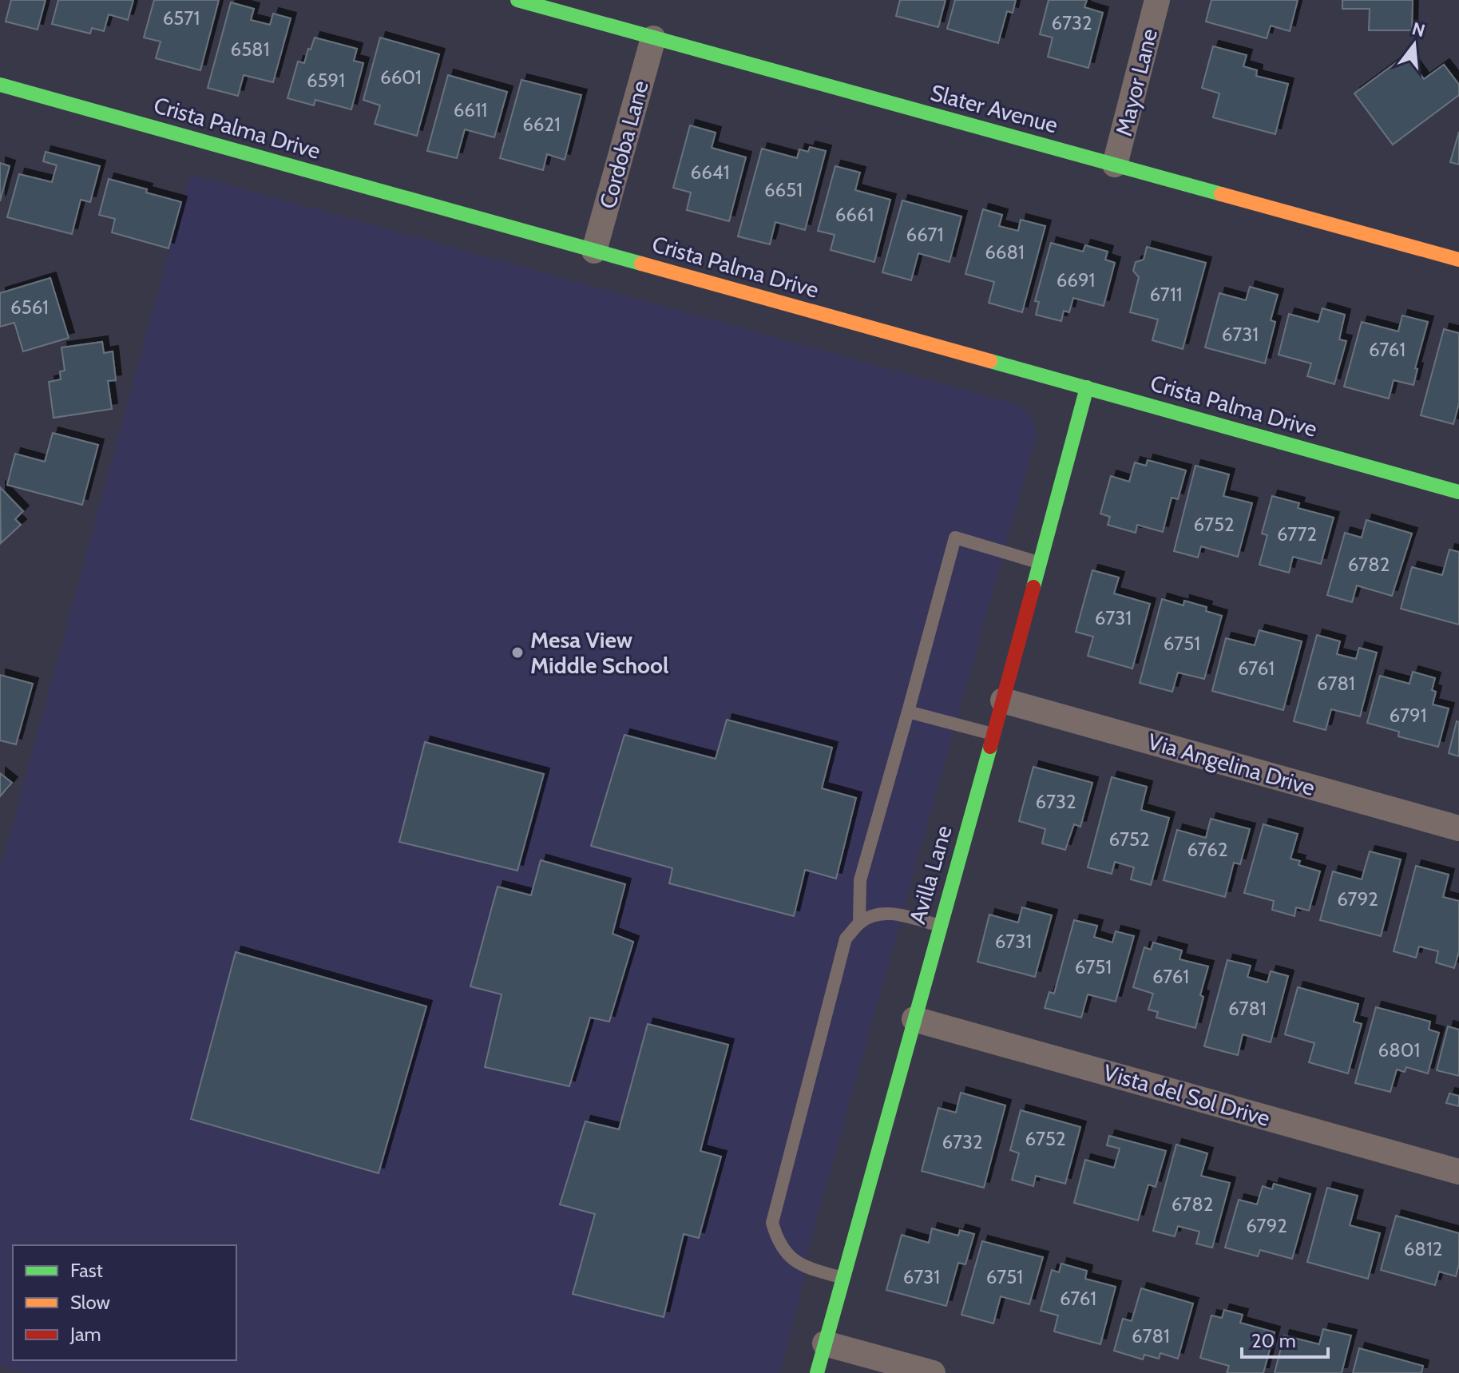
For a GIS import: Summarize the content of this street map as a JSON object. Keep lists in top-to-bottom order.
{
  "streets": {
    "street": [
      "Mayor Lane",
      "Slater Avenue",
      "Crista Palma Drive",
      "Cordoba Lane",
      "Via Angelina Drive",
      "Avilla Lane",
      "Vista del Sol Drive"
    ]
  },
  "crossings": [
    ["Mayor Lane", "Slater Avenue"],
    ["Slater Avenue", "Cordoba Lane"],
    ["Crista Palma Drive", "Cordoba Lane"],
    ["Crista Palma Drive", "Avilla Lane"],
    ["Via Angelina Drive", "Avilla Lane"],
    ["Avilla Lane", "Vista del Sol Drive"]
  ],
  "places": ["Mesa View Middle School"],
  "house_numbers": [
    "6571",
    "6732",
    "6581",
    "6601",
    "6591",
    "6611",
    "6621",
    "6641",
    "6651",
    "6661",
    "6671",
    "6681",
    "6691",
    "6711",
    "6561",
    "6731",
    "6761",
    "6752",
    "6772",
    "6782",
    "6731",
    "6751",
    "6761",
    "6781",
    "6791",
    "6732",
    "6752",
    "6762",
    "6792",
    "6731",
    "6751",
    "6761",
    "6781",
    "6801",
    "6752",
    "6732",
    "6782",
    "6792",
    "6812",
    "6731",
    "6751",
    "6761",
    "6781"
  ],
  "legend": ["Fast", "Slow", "Jam"],
  "scale_bar": "20 m",
  "north": "top"
}
